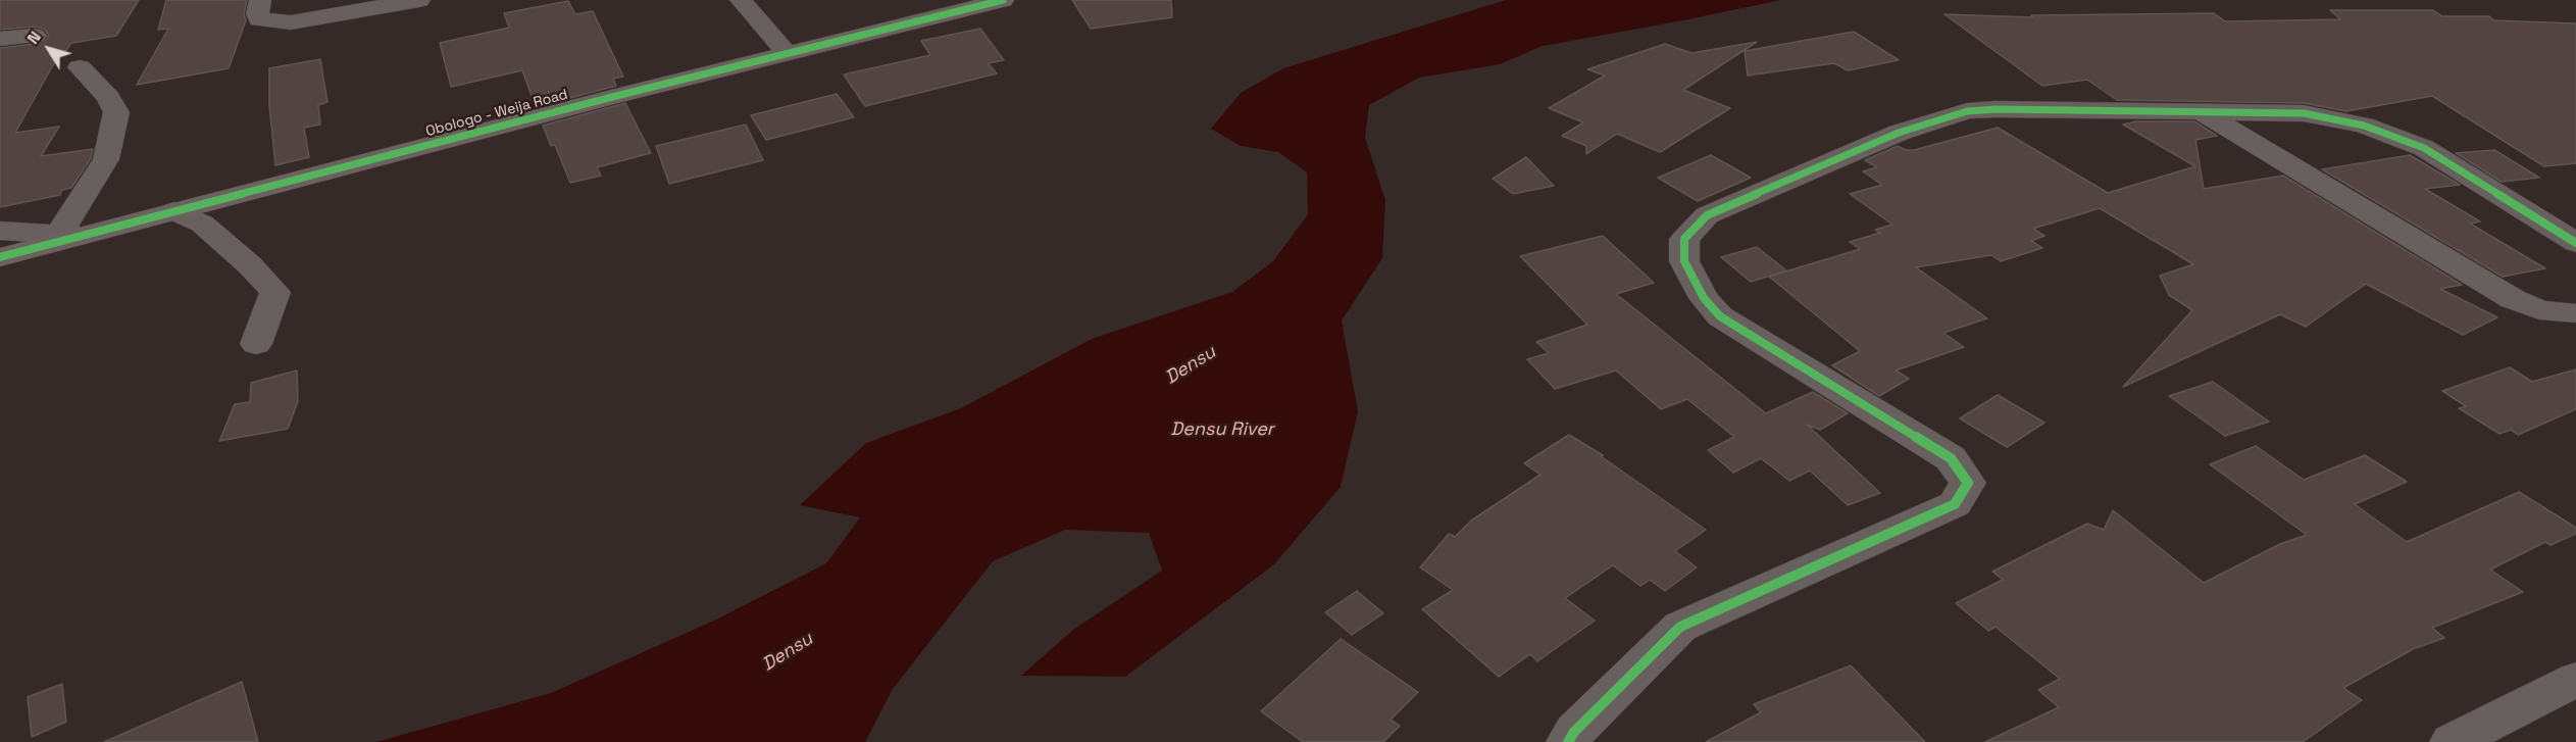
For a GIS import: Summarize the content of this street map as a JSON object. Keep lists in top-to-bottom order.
{
  "streets": {
    "street": ["Obologo - Weija Road"]
  },
  "water": ["Densu", "Densu River"],
  "north": "top left"
}
